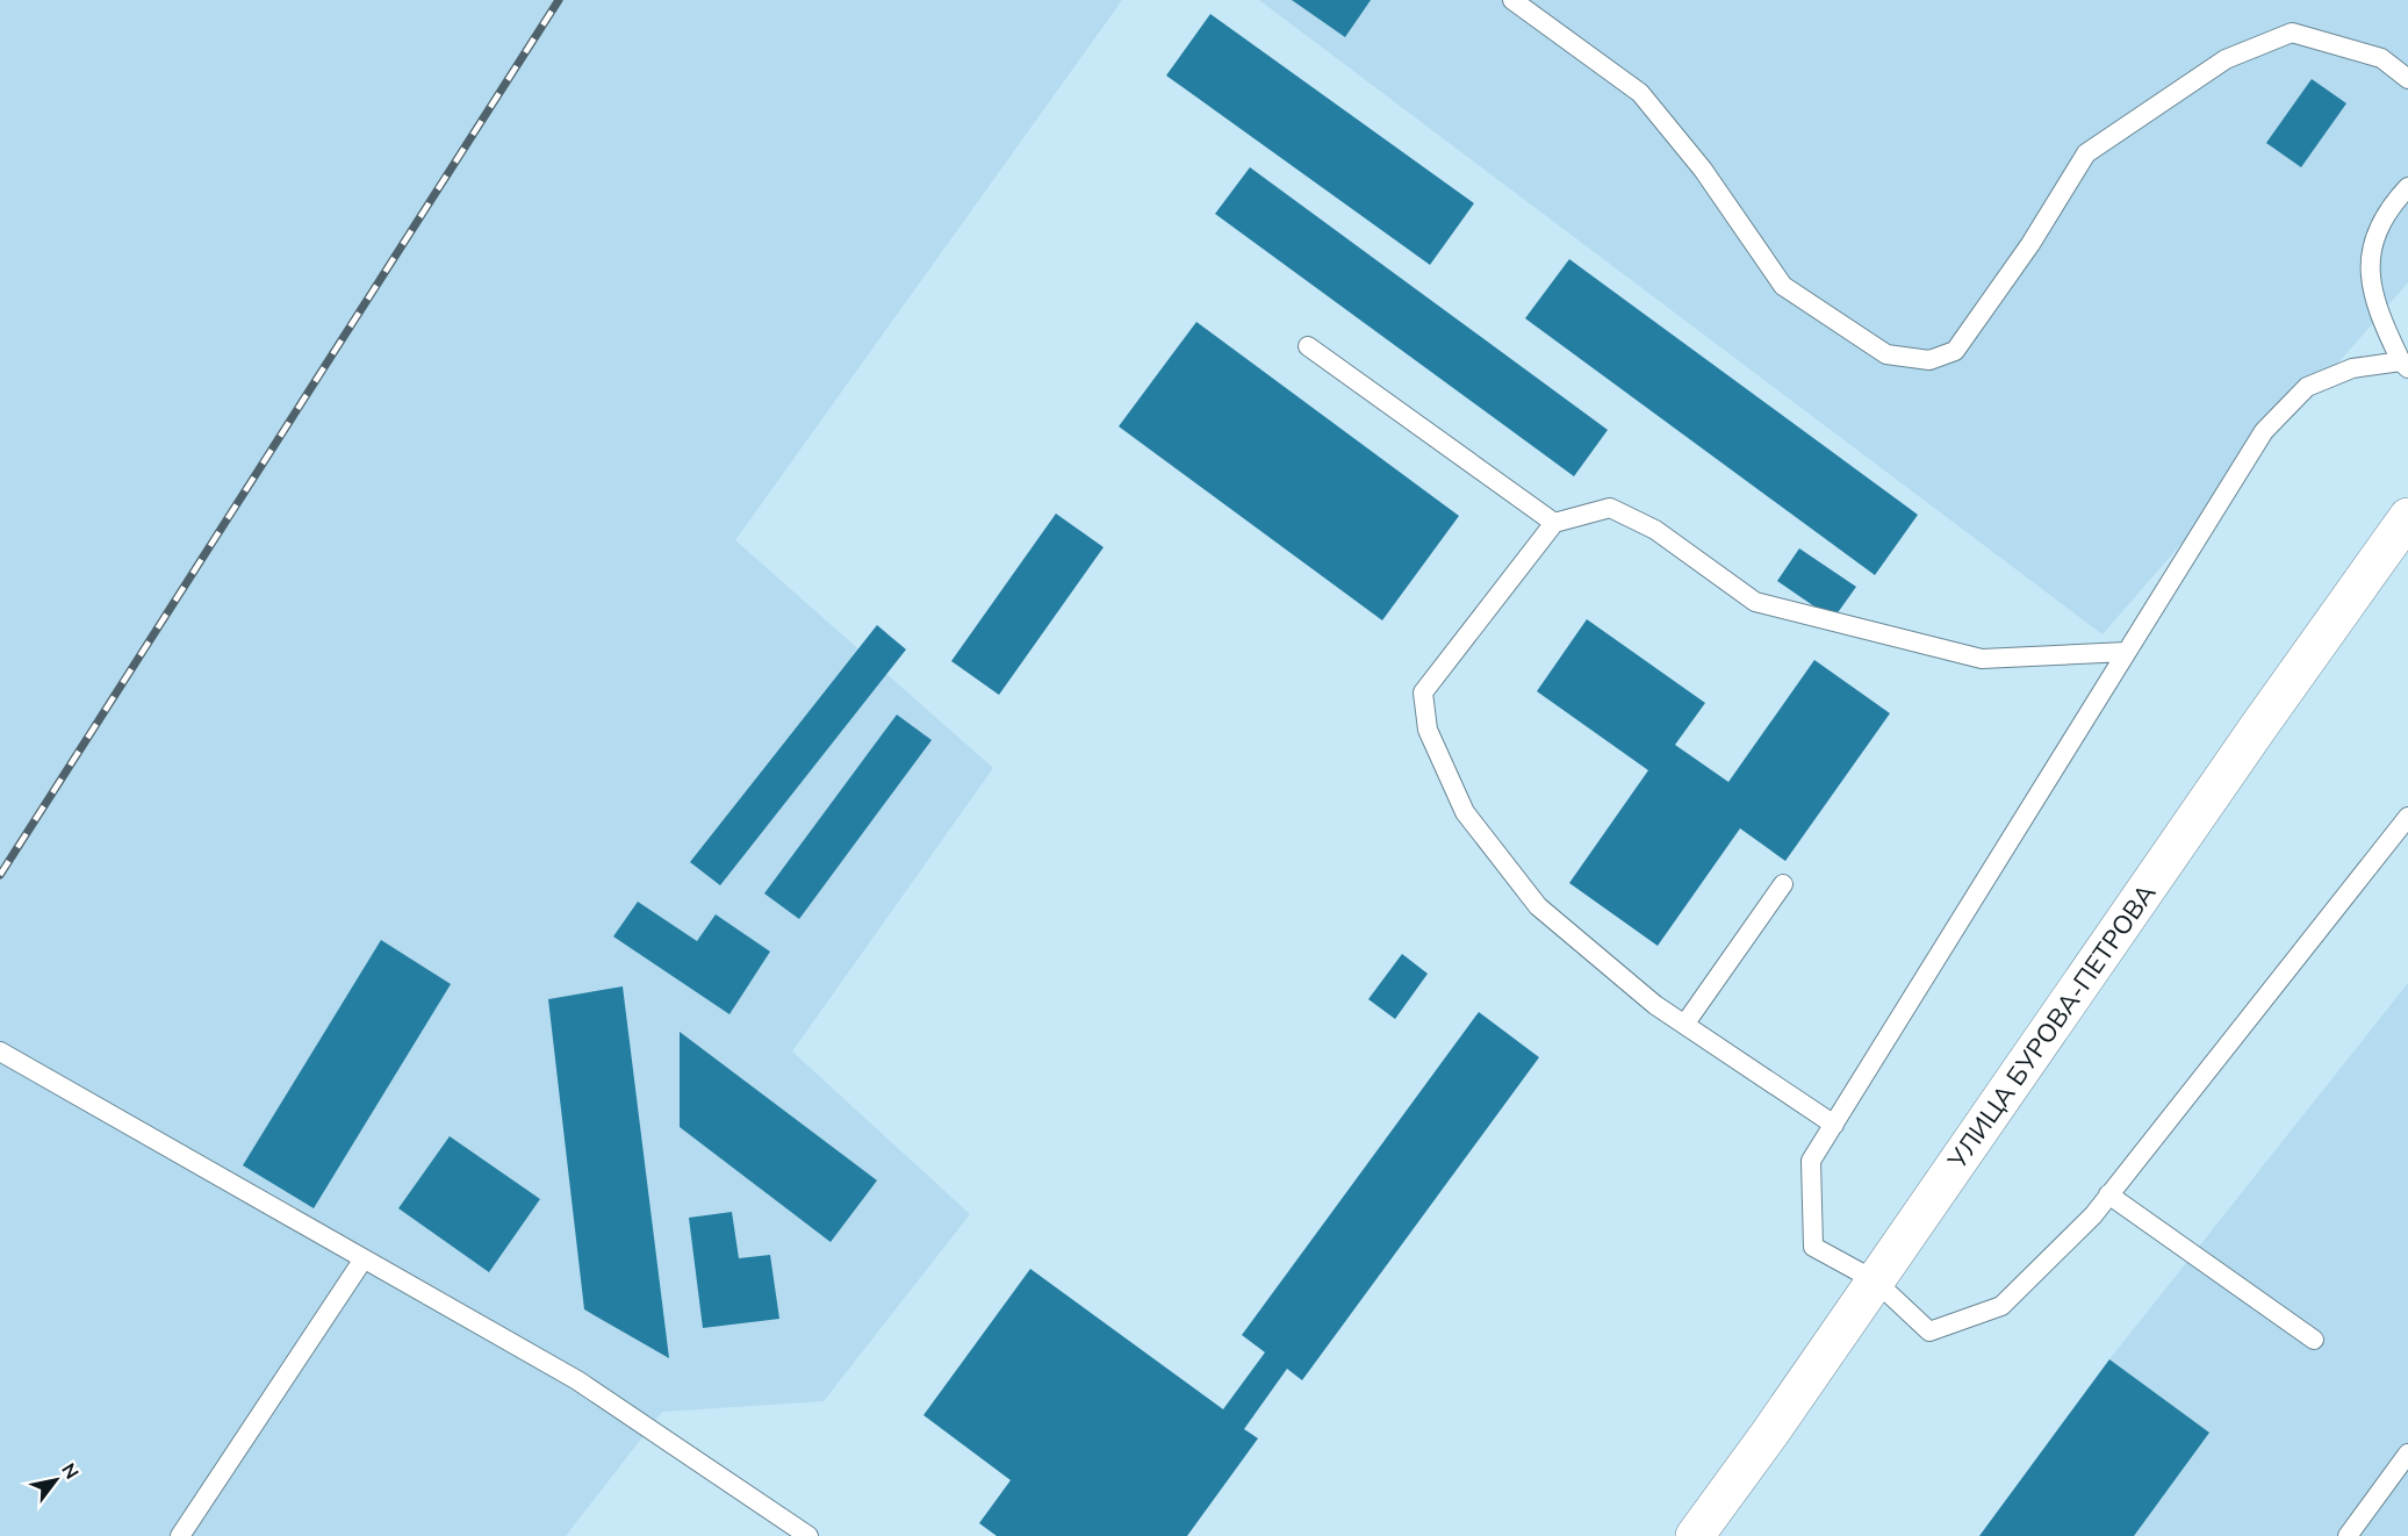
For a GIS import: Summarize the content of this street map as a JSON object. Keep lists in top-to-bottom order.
{
  "streets": {
    "main road": ["УЛИЦА БУРОВА-ПЕТРОВА"]
  },
  "north": "top right"
}
